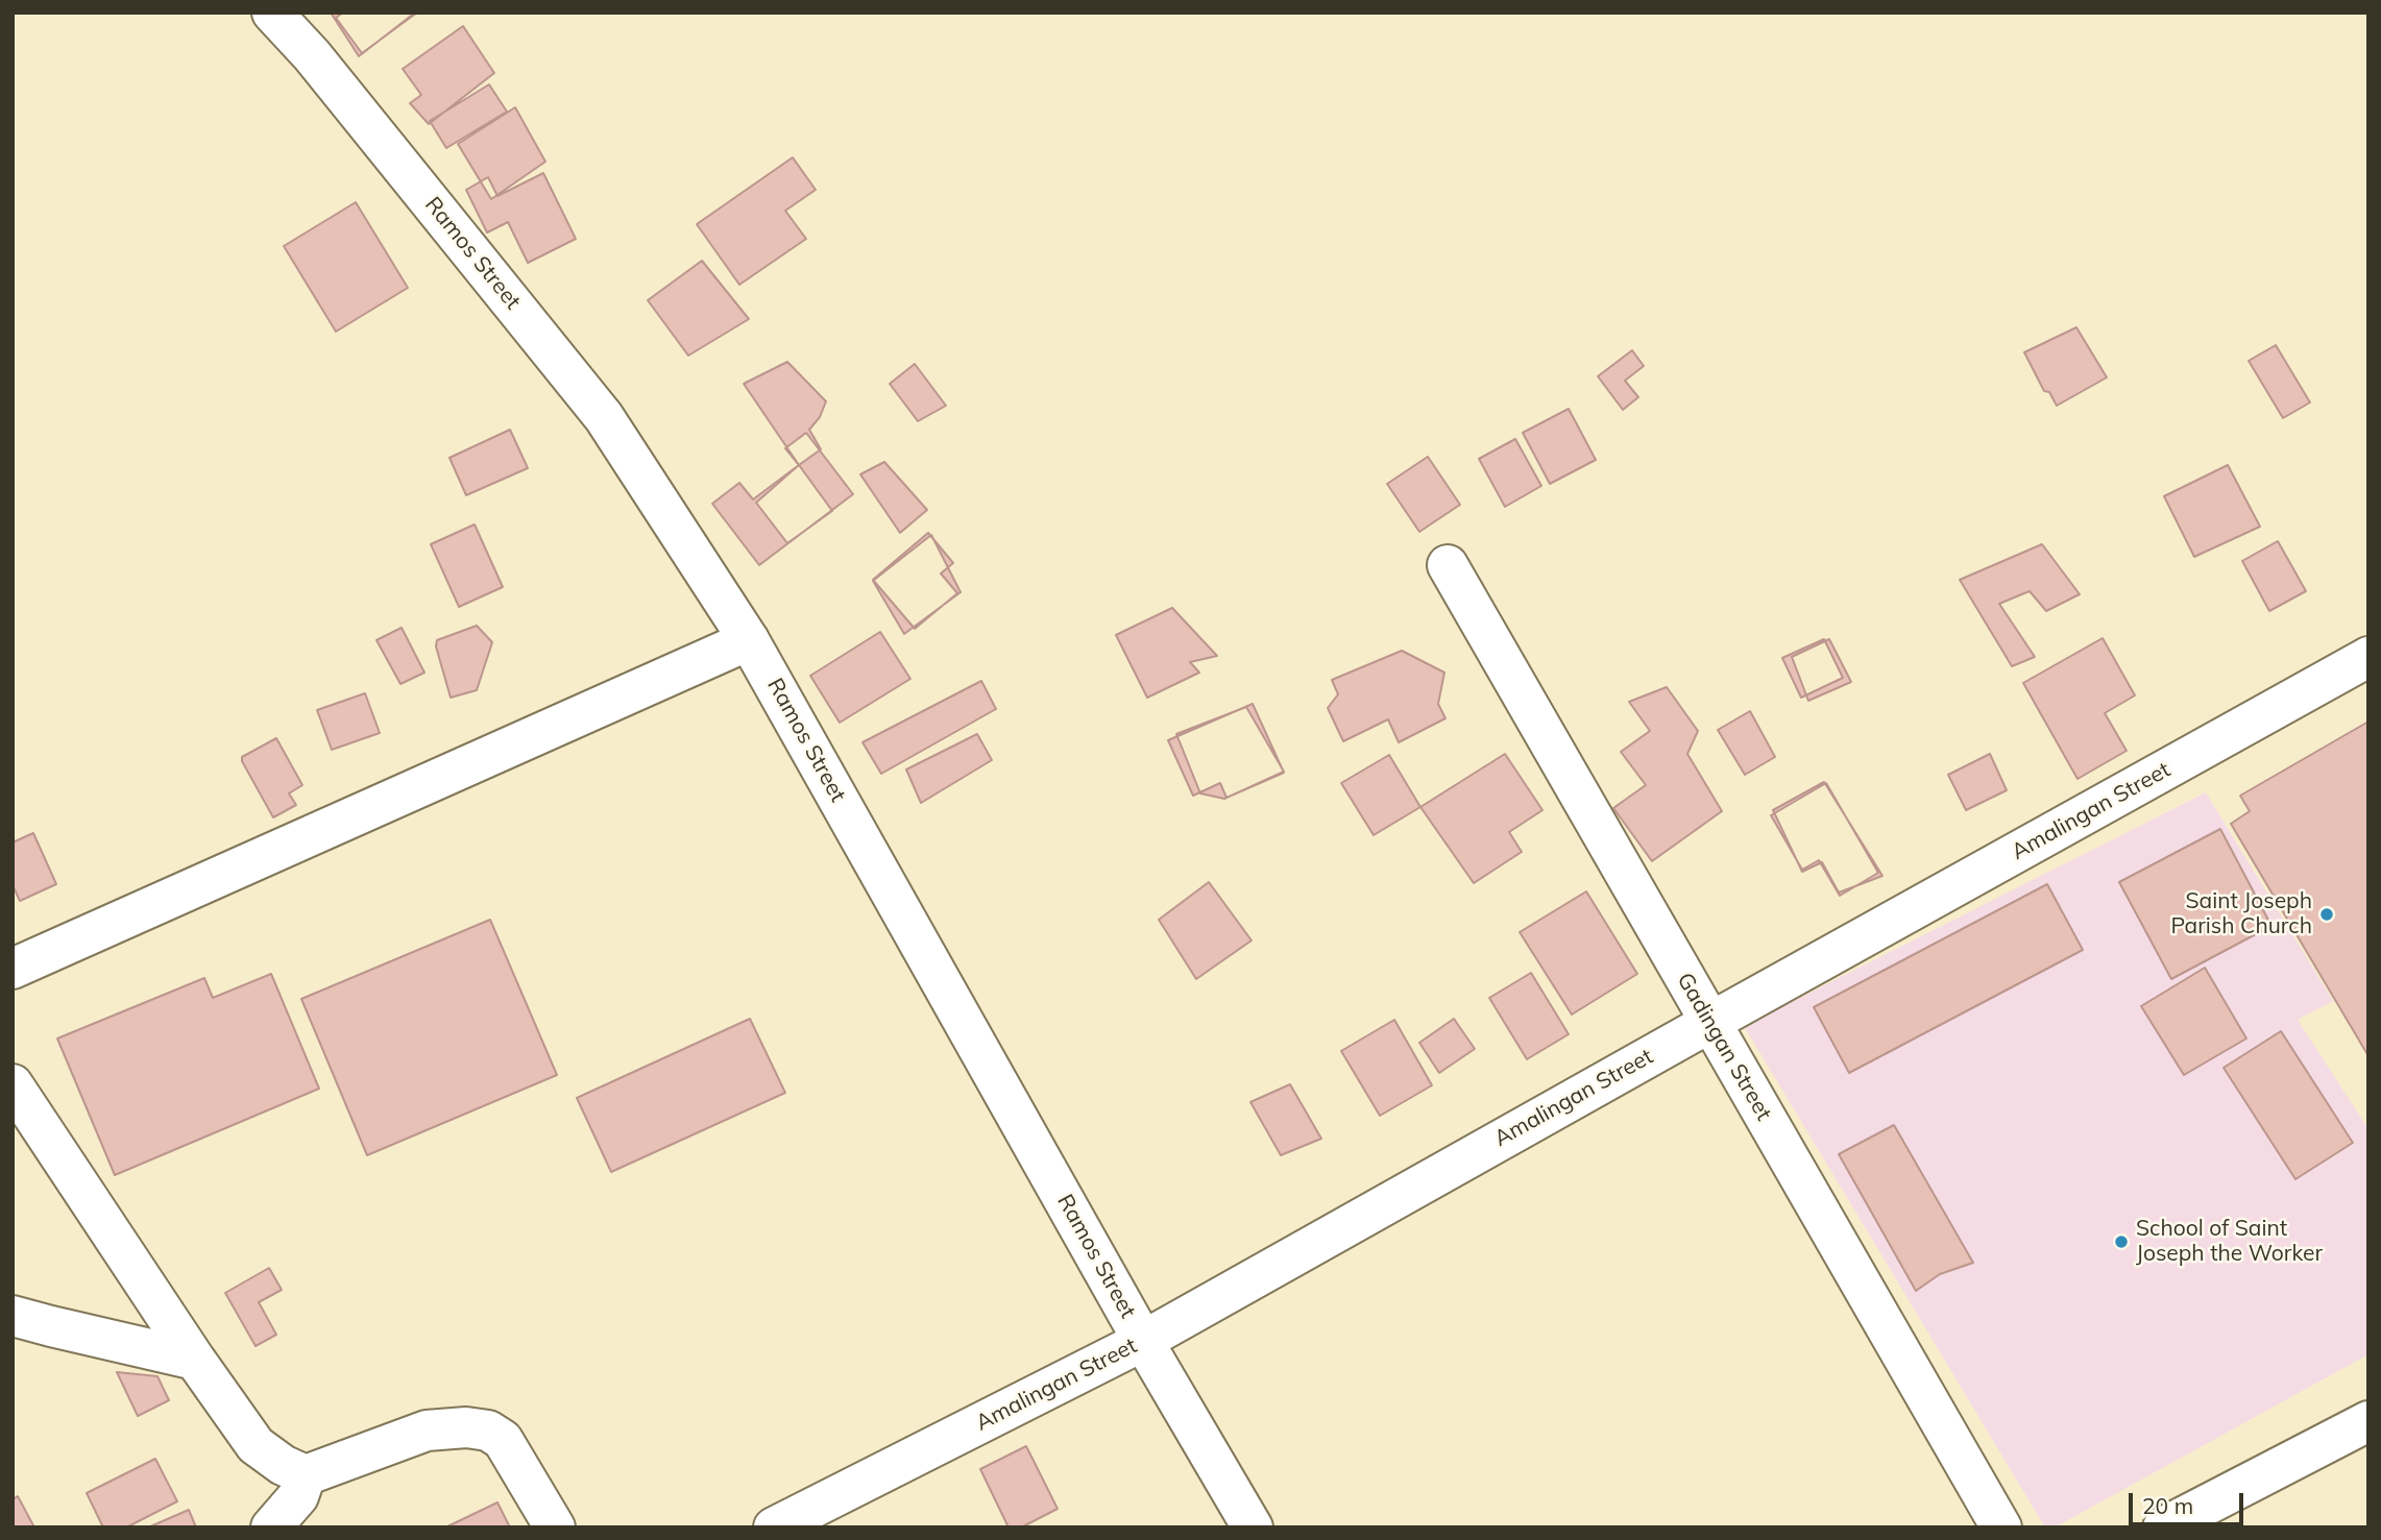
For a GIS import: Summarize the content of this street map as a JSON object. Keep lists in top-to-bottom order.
{
  "streets": {
    "street": ["Ramos Street", "Amalingan Street", "Gadingan Street"]
  },
  "crossings": [
    ["Ramos Street", "Amalingan Street"],
    ["Amalingan Street", "Gadingan Street"]
  ],
  "places": ["Saint Joseph Parish Church", "School of Saint Joseph the Worker"],
  "scale_bar": "20 m"
}
